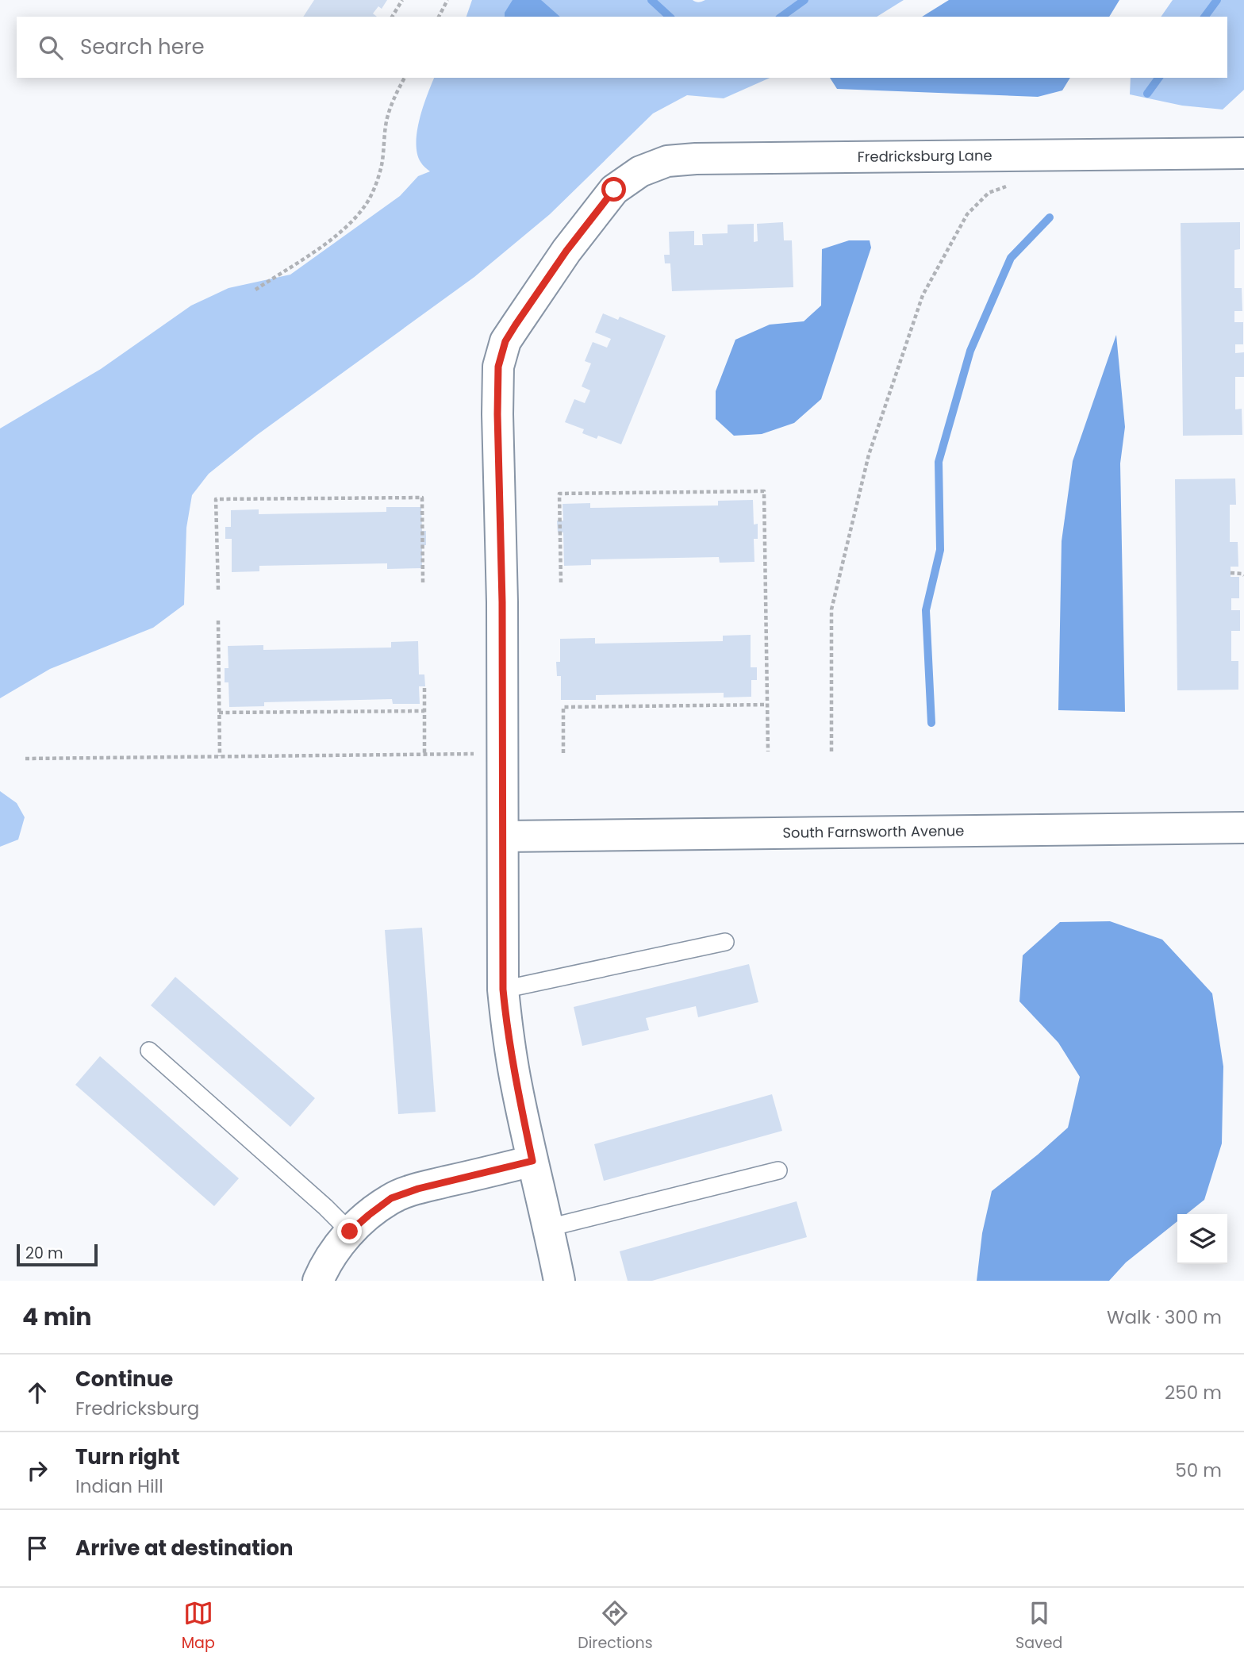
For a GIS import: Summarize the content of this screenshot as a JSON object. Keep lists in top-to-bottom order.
{
  "streets": {
    "street": ["Fredricksburg Lane", "South Farnsworth Avenue"]
  },
  "crossings": [
    ["Fredricksburg Lane", "South Farnsworth Avenue"]
  ],
  "scale_bar": "20 m",
  "page": {
    "search": "Search here",
    "scale": "20 m",
    "heading": ["4 min", "Walk · 300 m"],
    "list": [
      ["Continue", "Fredricksburg", "250 m"],
      ["Turn right", "Indian Hill", "50 m"],
      "Arrive at destination"
    ],
    "nav": ["Map", "Directions", "Saved"]
  }
}
